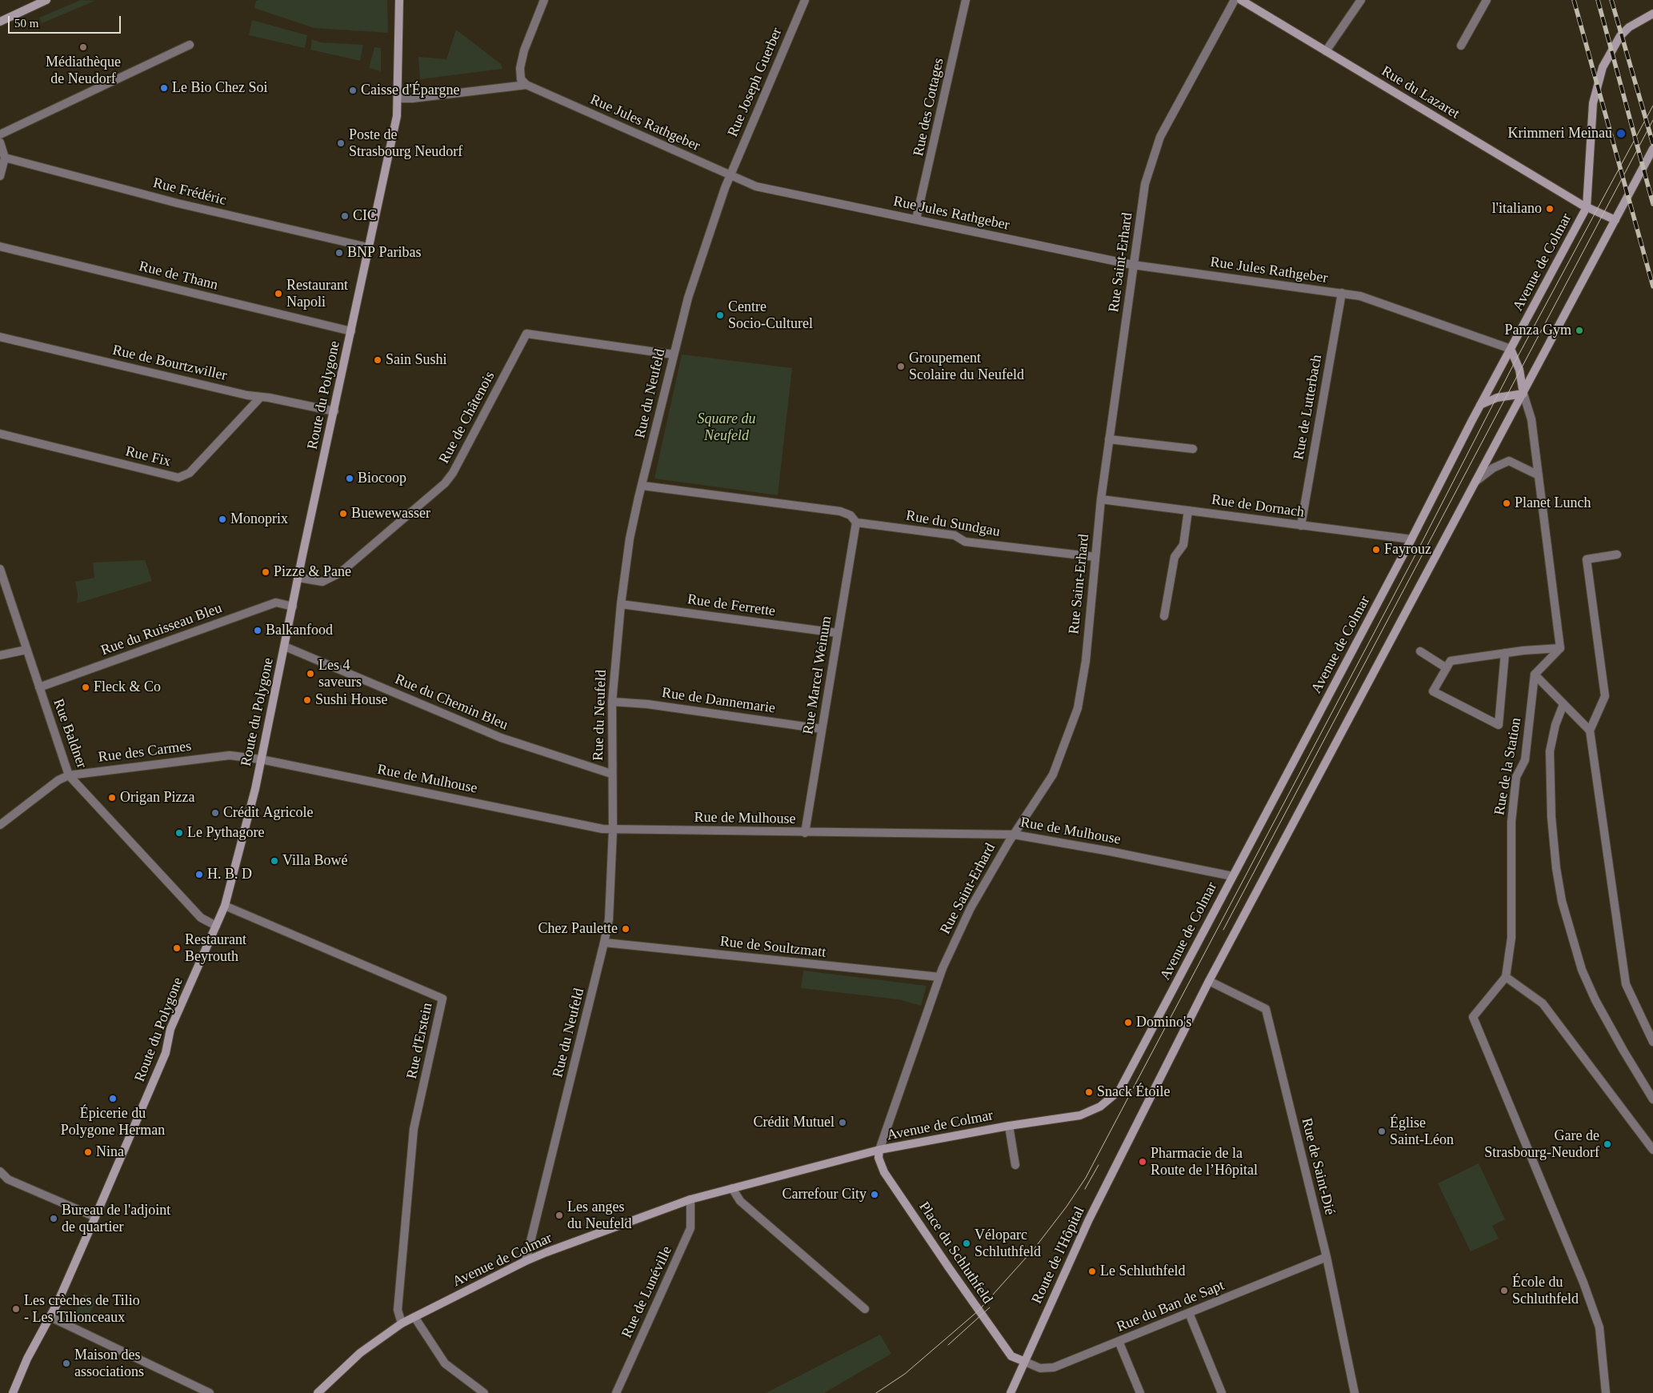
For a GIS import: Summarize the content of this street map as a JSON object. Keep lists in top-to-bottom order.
{
  "streets": {
    "street": [
      "Rue Joseph Guerber",
      "Rue du Lazaret",
      "Rue des Cottages",
      "Rue Jules Rathgeber",
      "Rue Frédéric",
      "Rue Saint-Erhard",
      "Avenue de Colmar",
      "Rue de Thann",
      "Rue de Bourtzwiller",
      "Rue du Neufeld",
      "Route du Polygone",
      "Rue de Lutterbach",
      "Rue de Châtenois",
      "Rue Fix",
      "Rue de Dornach",
      "Rue du Sundgau",
      "Rue de Ferrette",
      "Rue du Ruisseau Bleu",
      "Rue Marcel Weinum",
      "Rue de Dannemarie",
      "Rue du Chemin Bleu",
      "Rue Baldner",
      "Rue des Carmes",
      "Rue de la Station",
      "Rue de Mulhouse",
      "Rue de Soultzmatt",
      "Rue d'Erstein",
      "Rue de Saint-Dié",
      "Place du Schluthfeld",
      "Route de l'Hôpital",
      "Rue de Lunéville",
      "Rue du Ban de Sapt"
    ]
  },
  "crossings": [
    ["Rue Joseph Guerber", "Rue Jules Rathgeber"],
    ["Rue Joseph Guerber", "Rue du Neufeld"],
    ["Rue du Lazaret", "Avenue de Colmar"],
    ["Rue des Cottages", "Rue Jules Rathgeber"],
    ["Rue Jules Rathgeber", "Rue Saint-Erhard"],
    ["Rue Jules Rathgeber", "Avenue de Colmar"],
    ["Rue Jules Rathgeber", "Rue du Neufeld"],
    ["Rue Jules Rathgeber", "Rue de Lutterbach"],
    ["Rue Frédéric", "Route du Polygone"],
    ["Rue Saint-Erhard", "Avenue de Colmar"],
    ["Rue Saint-Erhard", "Rue de Dornach"],
    ["Rue Saint-Erhard", "Rue du Sundgau"],
    ["Rue Saint-Erhard", "Rue de Mulhouse"],
    ["Rue Saint-Erhard", "Rue de Soultzmatt"],
    ["Rue Saint-Erhard", "Place du Schluthfeld"],
    ["Avenue de Colmar", "Rue du Neufeld"],
    ["Avenue de Colmar", "Rue de Dornach"],
    ["Avenue de Colmar", "Rue de Mulhouse"],
    ["Avenue de Colmar", "Rue d'Erstein"],
    ["Avenue de Colmar", "Place du Schluthfeld"],
    ["Avenue de Colmar", "Rue de Lunéville"],
    ["Rue de Thann", "Route du Polygone"],
    ["Rue de Bourtzwiller", "Route du Polygone"],
    ["Rue de Bourtzwiller", "Rue Fix"],
    ["Rue du Neufeld", "Rue de Châtenois"],
    ["Rue du Neufeld", "Rue du Sundgau"],
    ["Rue du Neufeld", "Rue de Ferrette"],
    ["Rue du Neufeld", "Rue de Dannemarie"],
    ["Rue du Neufeld", "Rue du Chemin Bleu"],
    ["Rue du Neufeld", "Rue de Mulhouse"],
    ["Rue du Neufeld", "Rue de Soultzmatt"],
    ["Route du Polygone", "Rue de Châtenois"],
    ["Route du Polygone", "Rue du Ruisseau Bleu"],
    ["Route du Polygone", "Rue du Chemin Bleu"],
    ["Route du Polygone", "Rue Baldner"],
    ["Route du Polygone", "Rue des Carmes"],
    ["Route du Polygone", "Rue de Mulhouse"],
    ["Route du Polygone", "Rue d'Erstein"],
    ["Rue de Lutterbach", "Rue de Dornach"],
    ["Rue du Sundgau", "Rue Marcel Weinum"],
    ["Rue de Ferrette", "Rue Marcel Weinum"],
    ["Rue du Ruisseau Bleu", "Rue Baldner"],
    ["Rue Marcel Weinum", "Rue de Dannemarie"],
    ["Rue Marcel Weinum", "Rue de Mulhouse"],
    ["Rue Baldner", "Rue des Carmes"],
    ["Rue des Carmes", "Rue de Mulhouse"],
    ["Rue de Saint-Dié", "Route de l'Hôpital"],
    ["Rue de Saint-Dié", "Rue du Ban de Sapt"],
    ["Place du Schluthfeld", "Route de l'Hôpital"],
    ["Place du Schluthfeld", "Rue du Ban de Sapt"],
    ["Route de l'Hôpital", "Rue du Ban de Sapt"]
  ],
  "parks": ["Square du Neufeld"],
  "places": [
    "Médiathèque de Neudorf",
    "Le Bio Chez Soi",
    "Caisse d'Épargne",
    "Krimmeri Meinau",
    "Poste de Strasbourg Neudorf",
    "l'italiano",
    "CIC",
    "BNP Paribas",
    "Restaurant Napoli",
    "Centre Socio-Culturel",
    "Panza Gym",
    "Sain Sushi",
    "Groupement Scolaire du Neufeld",
    "Biocoop",
    "Planet Lunch",
    "Buewewasser",
    "Monoprix",
    "Fayrouz",
    "Pizze & Pane",
    "Balkanfood",
    "Les 4 saveurs",
    "Fleck & Co",
    "Sushi House",
    "Origan Pizza",
    "Crédit Agricole",
    "Le Pythagore",
    "Villa Bowé",
    "H. B. D",
    "Chez Paulette",
    "Restaurant Beyrouth",
    "Domino's",
    "Snack Étoile",
    "Épicerie du Polygone Herman",
    "Crédit Mutuel",
    "Église Saint-Léon",
    "Gare de Strasbourg-Neudorf",
    "Nina",
    "Pharmacie de la Route de l’Hôpital",
    "Carrefour City",
    "Les anges du Neufeld",
    "Bureau de l'adjoint de quartier",
    "Véloparc Schluthfeld",
    "Le Schluthfeld",
    "École du Schluthfeld",
    "Les crèches de Tilio - Les Tilionceaux",
    "Maison des associations"
  ],
  "scale_bar": "50 m"
}
